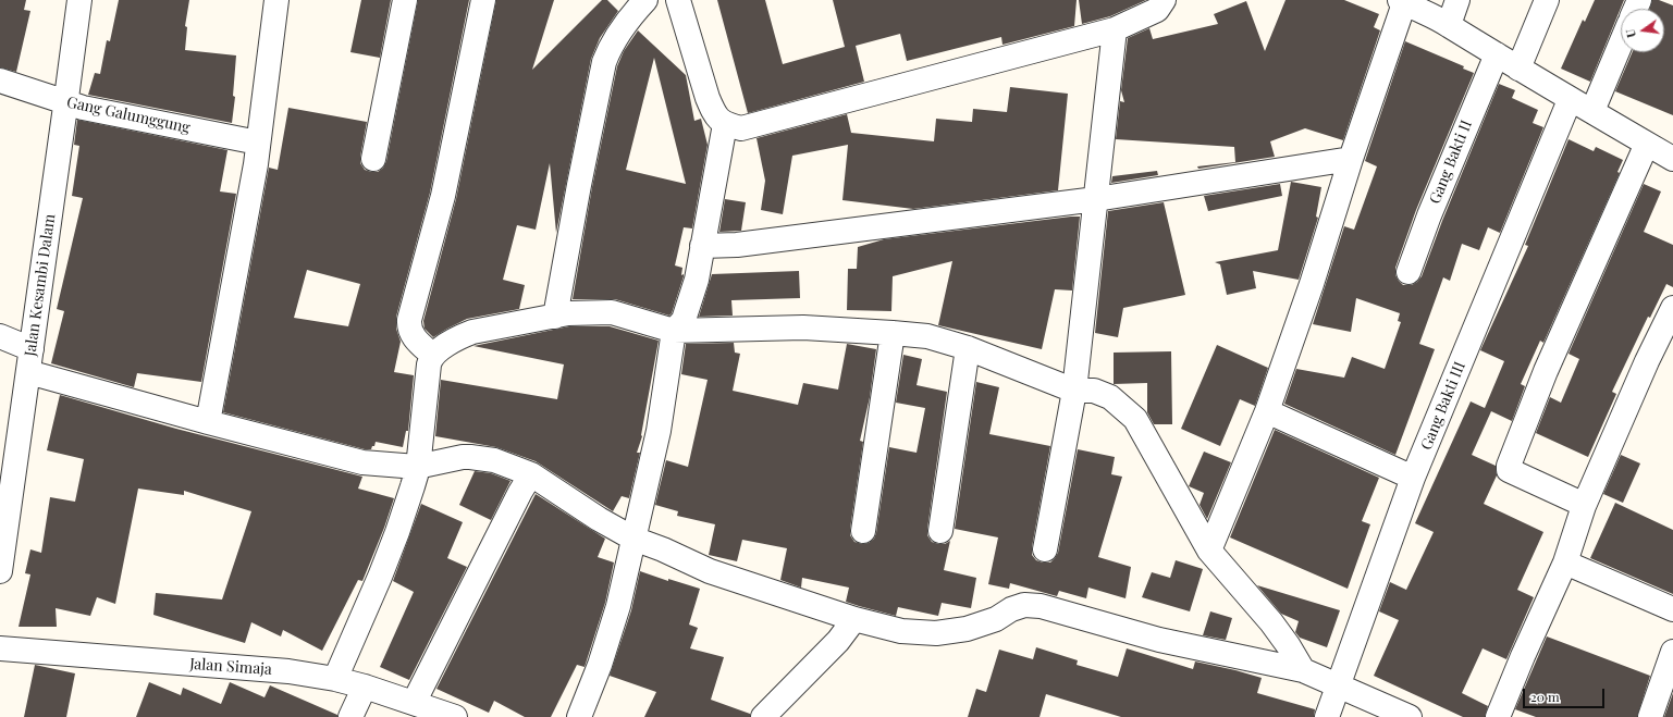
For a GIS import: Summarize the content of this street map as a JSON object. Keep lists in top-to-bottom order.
{
  "streets": {
    "street": [
      "Gang Galumggung",
      "Gang Bakti II",
      "Jalan Kesambi Dalam",
      "Gang Bakti III",
      "Jalan Simaja"
    ]
  },
  "crossings": [
    ["Gang Galumggung", "Jalan Kesambi Dalam"]
  ],
  "scale_bar": "20 m",
  "north": "left"
}
